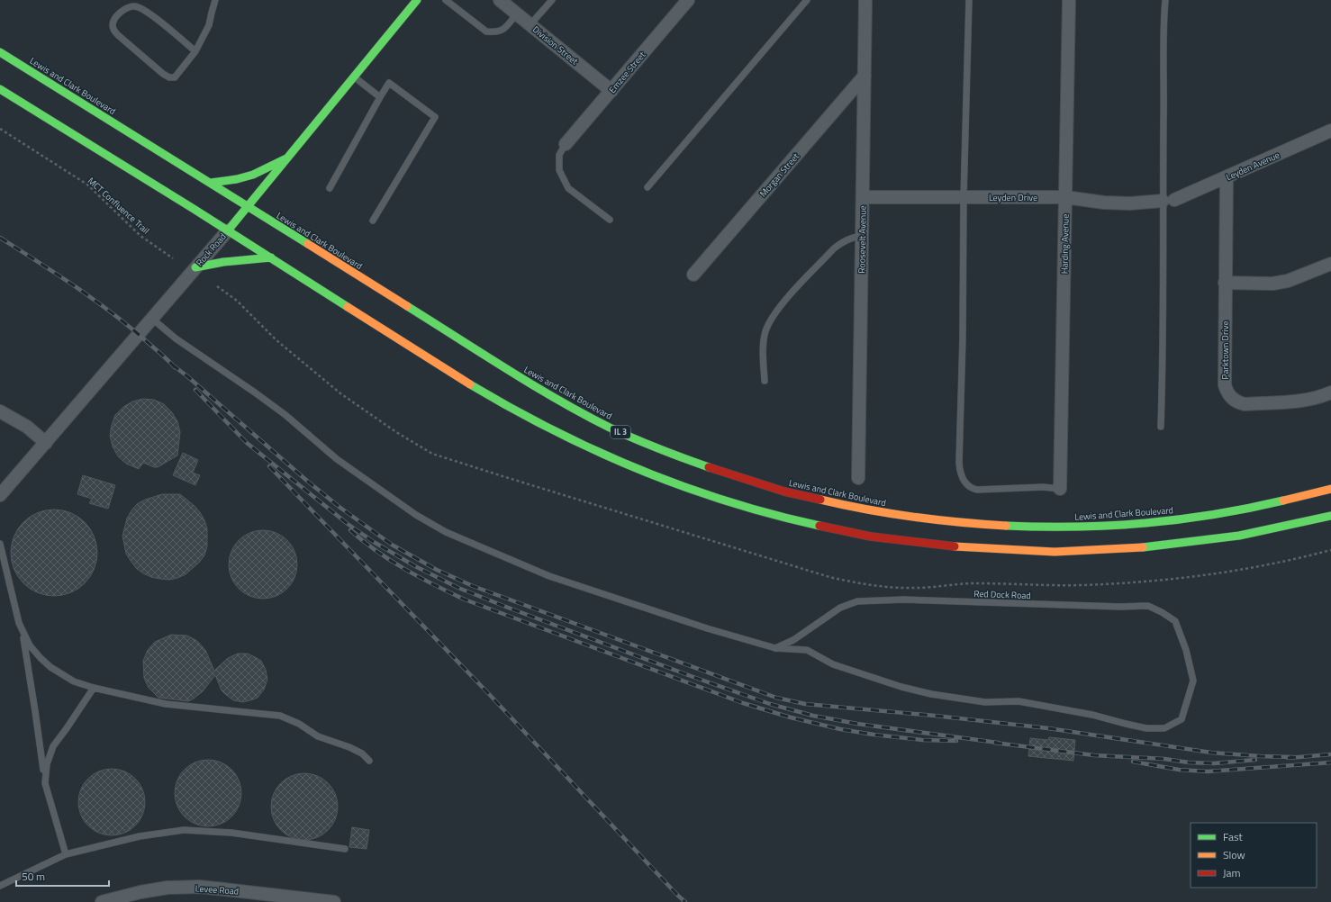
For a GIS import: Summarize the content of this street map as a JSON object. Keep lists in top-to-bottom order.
{
  "streets": {
    "main road": ["Lewis and Clark Boulevard", "Rock Road", "IL 3"],
    "street": [
      "Division Street",
      "Emzee Street",
      "Leyden Avenue",
      "Morgan Street",
      "Leyden Drive",
      "Roosevelt Avenue",
      "Harding Avenue",
      "Parktown Drive",
      "Levee Road"
    ],
    "lane": ["Red Dock Road"],
    "path": ["MCT Confluence Trail"]
  },
  "crossings": [
    ["Division Street", "Emzee Street"],
    ["Lewis and Clark Boulevard", "Rock Road"],
    ["Leyden Avenue", "Leyden Drive"],
    ["Leyden Avenue", "Parktown Drive"],
    ["Morgan Street", "Roosevelt Avenue"],
    ["Leyden Drive", "Roosevelt Avenue"],
    ["Leyden Drive", "Harding Avenue"]
  ],
  "legend": ["Fast", "Slow", "Jam"],
  "scale_bar": "50 m"
}
